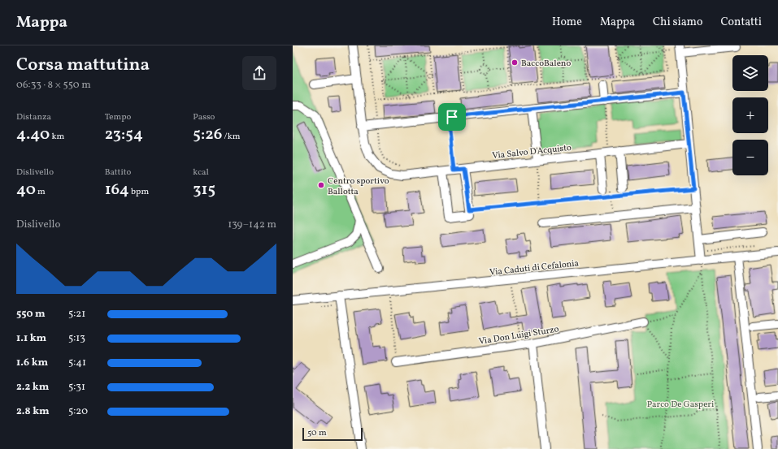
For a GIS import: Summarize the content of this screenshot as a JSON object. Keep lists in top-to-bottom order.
{
  "streets": {
    "street": ["Via Salvo D'Acquisto", "Via Caduti di Cefalonia", "Via Don Luigi Sturzo"]
  },
  "parks": ["Parco De Gasperi"],
  "places": ["BaccoBaleno", "Centro sportivo Ballotta"],
  "scale_bar": "50 m",
  "page": {
    "header": "Mappa",
    "nav": [
      "Home",
      "Mappa",
      "Chi siamo",
      "Contatti"
    ],
    "heading": ["Corsa mattutina", "06:33 · 8 × 550 m"],
    "map_buttons": ["+", "−"],
    "stats": [
      ["Distanza", "4.40 km"],
      ["Tempo", "23:54"],
      ["Passo", "5:26 /km"],
      ["Dislivello", "40 m"],
      ["Battito", "164 bpm"],
      ["kcal", "315"]
    ],
    "chart": ["Dislivello", "139–142 m"],
    "list": [
      {
        "name": "550 m",
        "note": "5:21"
      },
      {
        "name": "1.1 km",
        "note": "5:13"
      },
      {
        "name": "1.6 km",
        "note": "5:41"
      },
      {
        "name": "2.2 km",
        "note": "5:31"
      },
      {
        "name": "2.8 km",
        "note": "5:20"
      }
    ],
    "scale": "50 m"
  }
}
